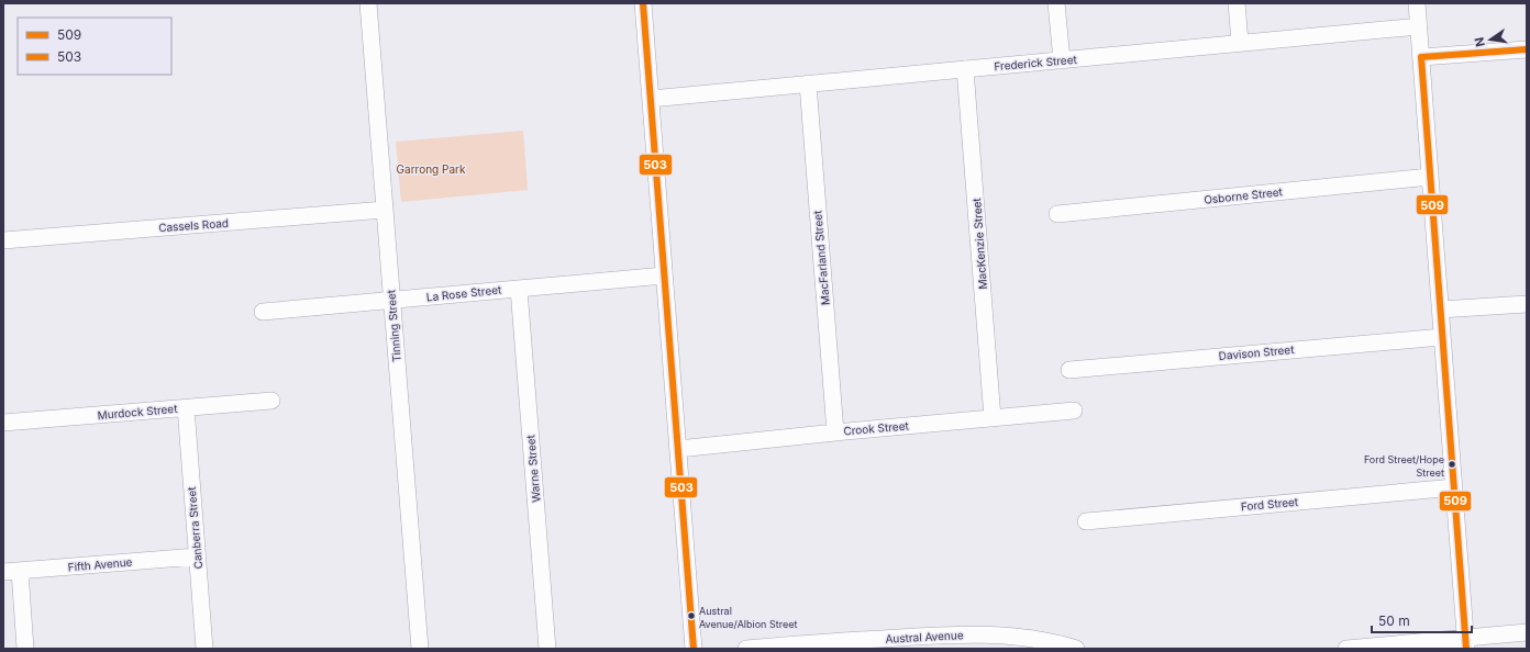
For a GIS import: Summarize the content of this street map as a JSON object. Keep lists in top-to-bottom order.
{
  "streets": {
    "street": [
      "Frederick Street",
      "Osborne Street",
      "Cassels Road",
      "MacKenzie Street",
      "MacFarland Street",
      "La Rose Street",
      "Tinning Street",
      "Davison Street",
      "Murdock Street",
      "Crook Street",
      "Warne Street",
      "Ford Street",
      "Canberra Street",
      "Fifth Avenue",
      "Austral Avenue"
    ]
  },
  "crossings": [
    ["Frederick Street", "MacKenzie Street"],
    ["Frederick Street", "MacFarland Street"],
    ["Cassels Road", "Tinning Street"],
    ["MacKenzie Street", "Crook Street"],
    ["MacFarland Street", "Crook Street"],
    ["La Rose Street", "Tinning Street"],
    ["La Rose Street", "Warne Street"],
    ["Murdock Street", "Canberra Street"],
    ["Canberra Street", "Fifth Avenue"]
  ],
  "parks": ["Garrong Park"],
  "places": ["Ford Street/Hope Street", "Austral Avenue/Albion Street"],
  "lines": ["transit line 503", "transit line 509"],
  "legend": ["509", "503"],
  "scale_bar": "50 m",
  "north": "left"
}
